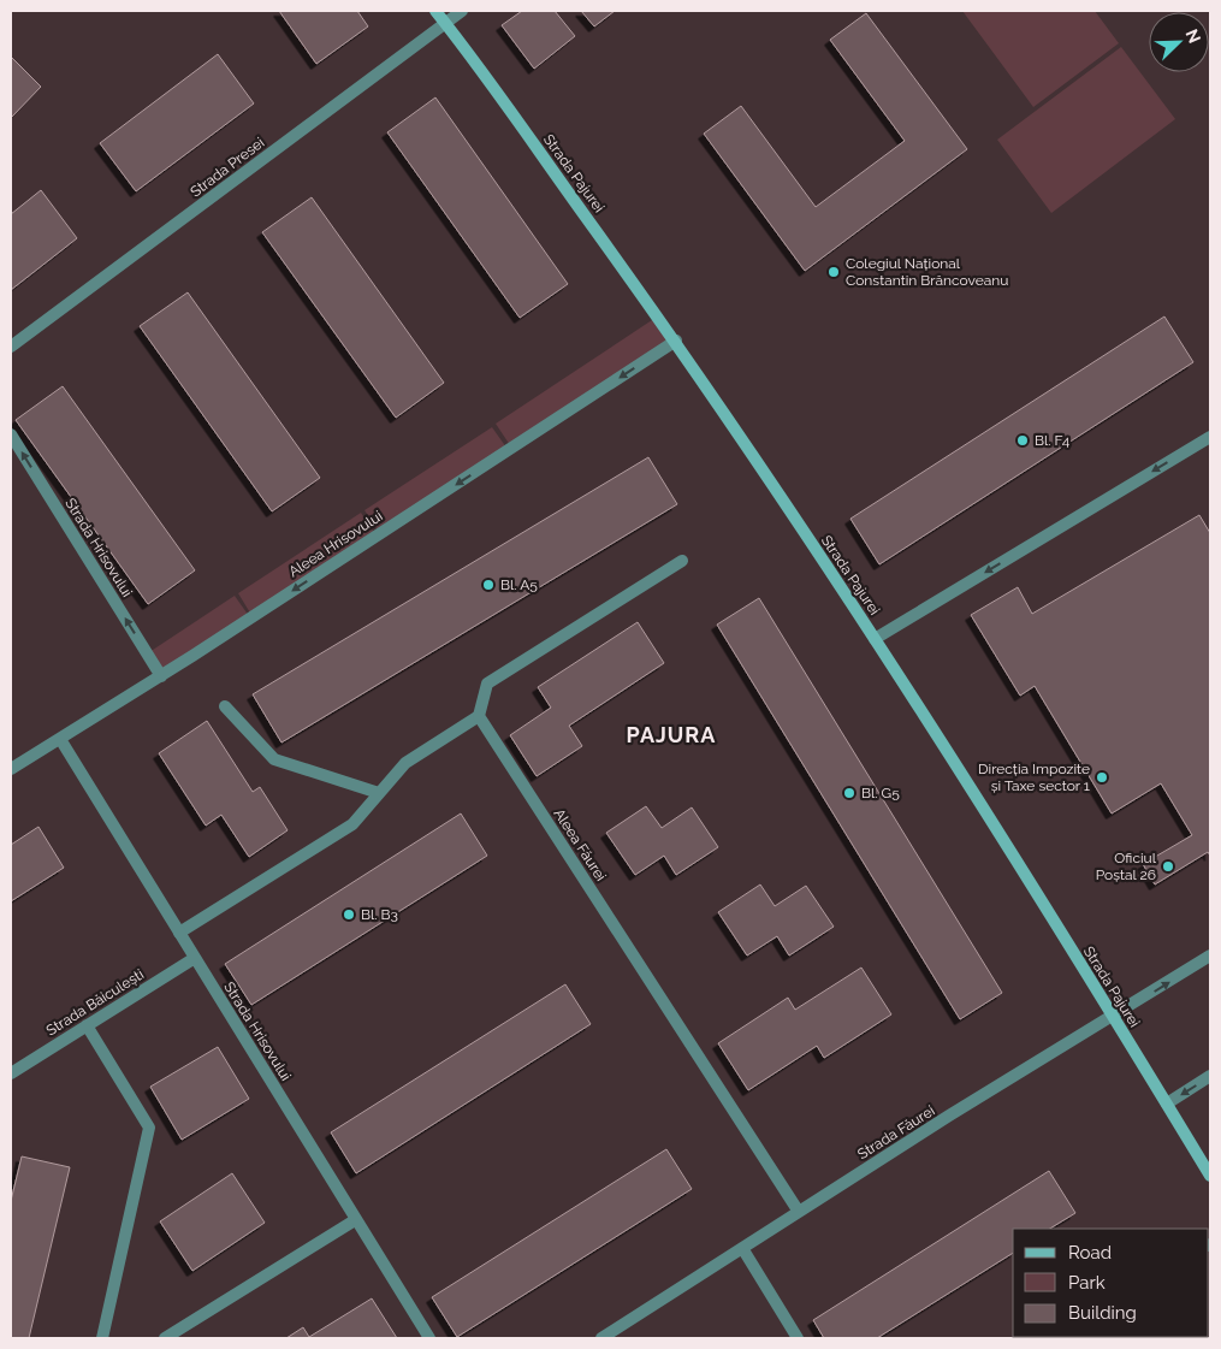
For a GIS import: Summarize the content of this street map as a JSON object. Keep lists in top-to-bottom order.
{
  "streets": {
    "street": [
      "Strada Presei",
      "Strada Pajurei",
      "Aleea Hrisovului",
      "Strada Hrisovului",
      "Aleea Făurei",
      "Strada Băiculești",
      "Strada Făurei"
    ]
  },
  "crossings": [
    ["Strada Presei", "Strada Pajurei"],
    ["Strada Pajurei", "Aleea Hrisovului"],
    ["Strada Pajurei", "Strada Făurei"],
    ["Aleea Hrisovului", "Strada Hrisovului"],
    ["Strada Hrisovului", "Strada Băiculești"],
    ["Aleea Făurei", "Strada Făurei"]
  ],
  "one_way": ["Aleea Hrisovului"],
  "districts": ["PAJURA"],
  "places": [
    "Colegiul Național Constantin Brâncoveanu",
    "Bl. F4",
    "Bl. A5",
    "Direcția Impozite și Taxe sector 1",
    "Bl. G5",
    "Oficiul Poștal 26",
    "Bl. B3"
  ],
  "legend": ["Road", "Park", "Building"],
  "north": "top right"
}
